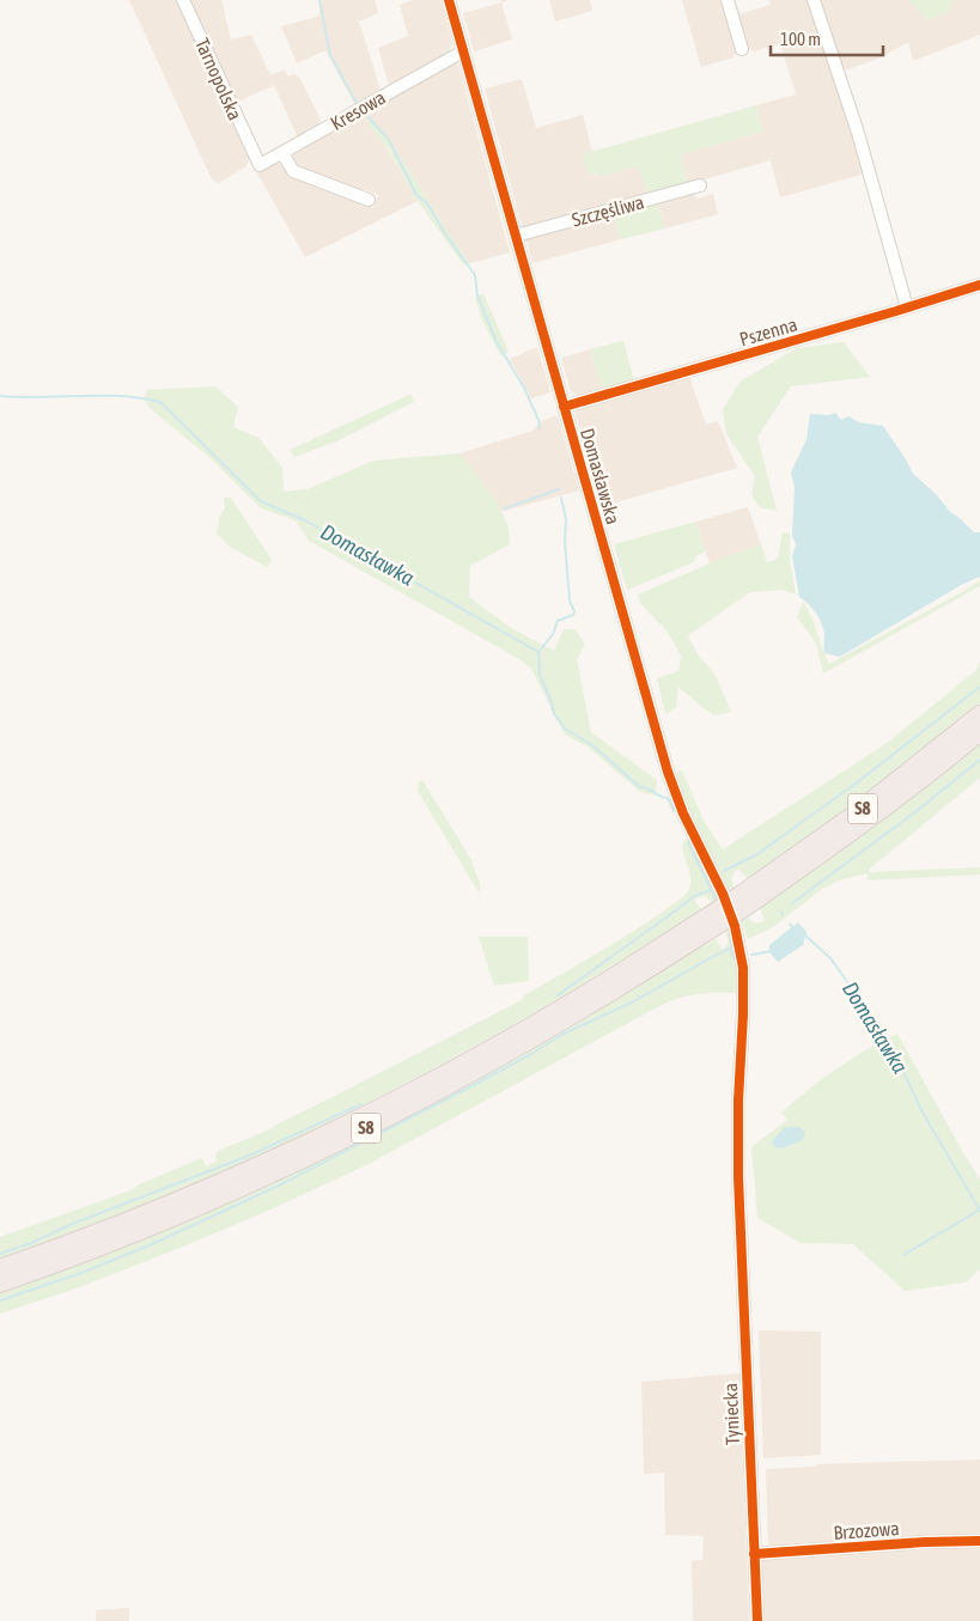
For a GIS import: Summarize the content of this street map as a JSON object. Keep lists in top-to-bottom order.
{
  "streets": {
    "highway": ["S8"],
    "street": [
      "Tarnopolska",
      "Kresowa",
      "Szczęśliwa",
      "Pszenna",
      "Domasławska",
      "Tyniecka",
      "Brzozowa"
    ]
  },
  "crossings": [
    ["Tarnopolska", "Kresowa"],
    ["Kresowa", "Domasławska"],
    ["Szczęśliwa", "Domasławska"],
    ["Pszenna", "Domasławska"],
    ["Domasławska", "Tyniecka"],
    ["Tyniecka", "Brzozowa"]
  ],
  "water": ["Domasławka"],
  "scale_bar": "100 m"
}
